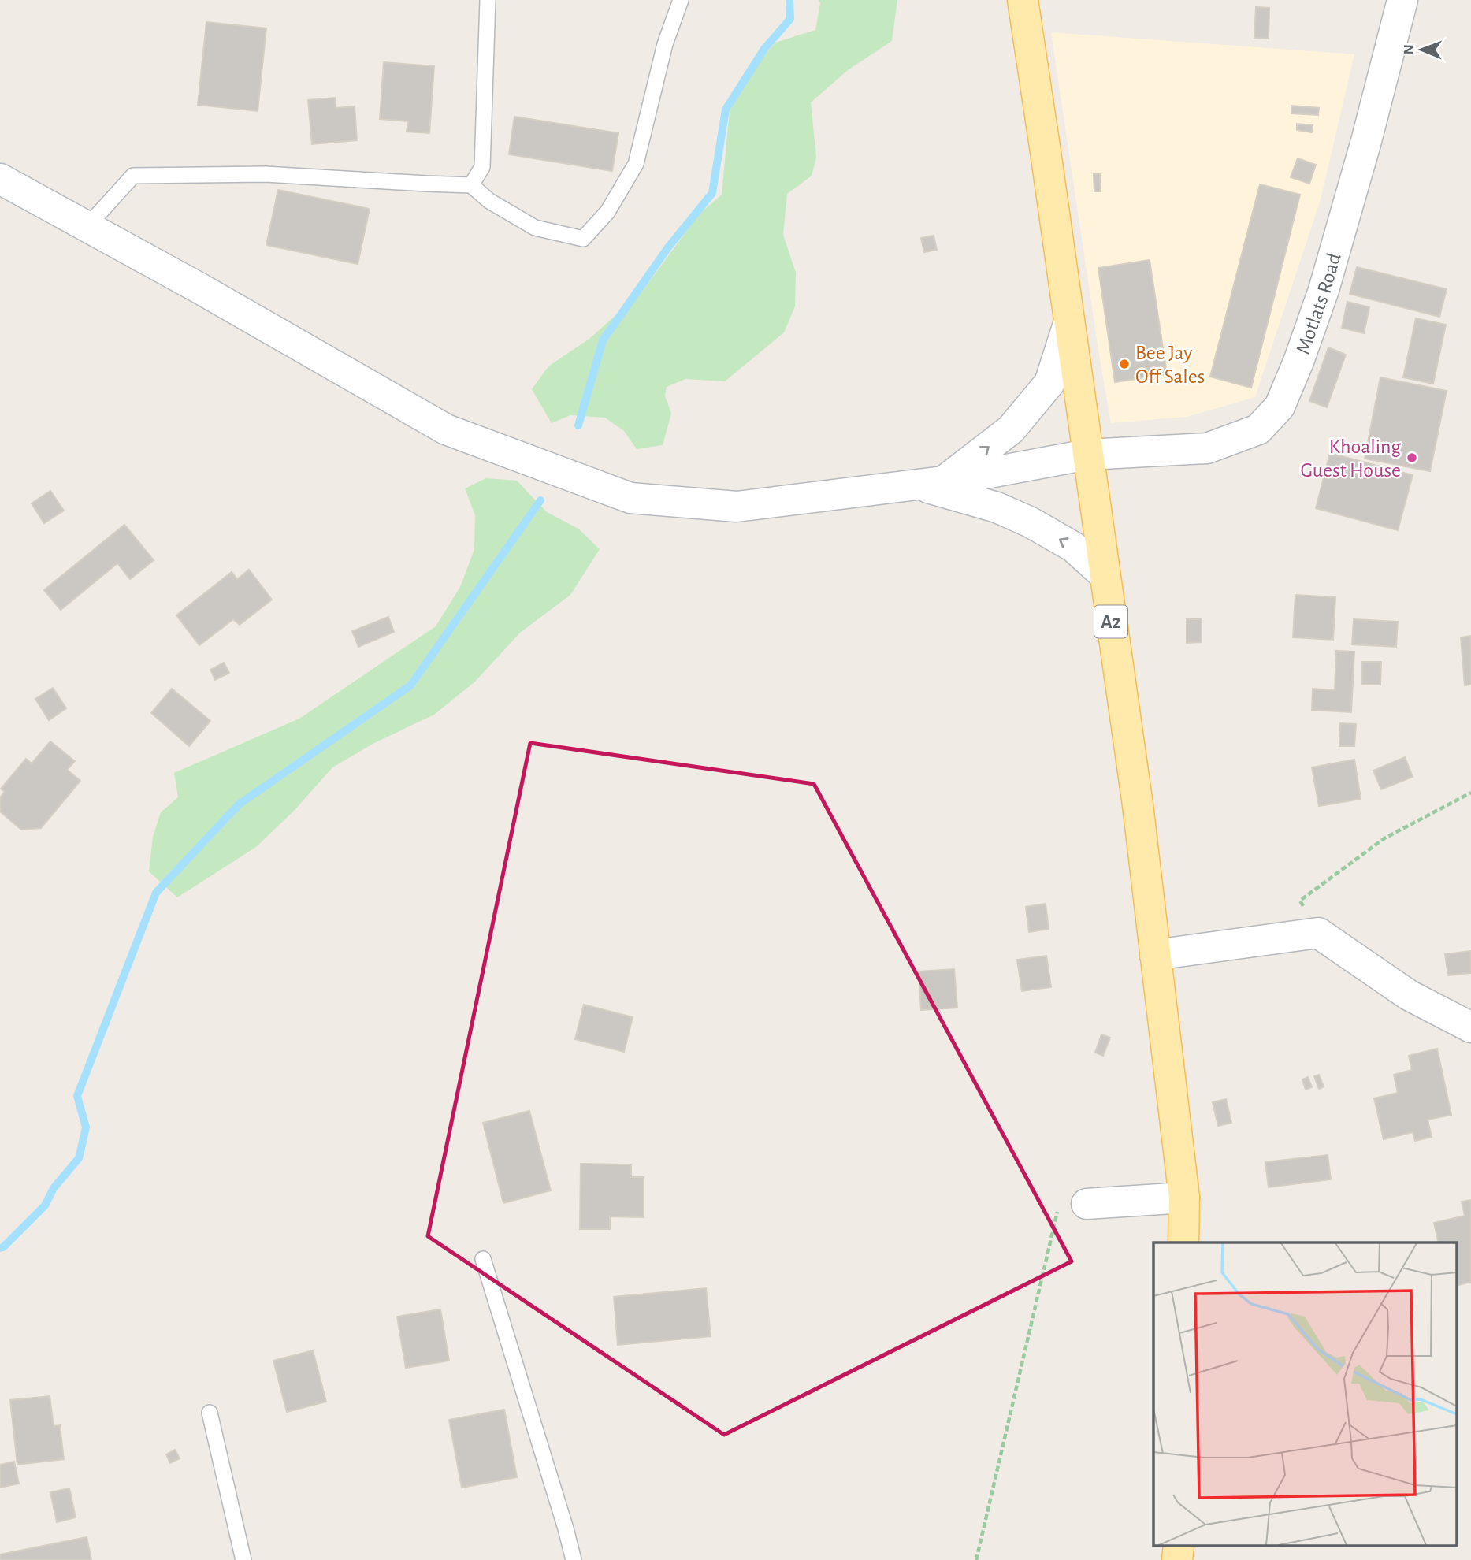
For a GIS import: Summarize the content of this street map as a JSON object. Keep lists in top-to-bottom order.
{
  "streets": {
    "main road": ["Motlats Road", "A2"]
  },
  "crossings": [
    ["Motlats Road", "A2"]
  ],
  "places": ["Bee Jay Off Sales", "Khoaling Guest House"],
  "north": "left"
}
